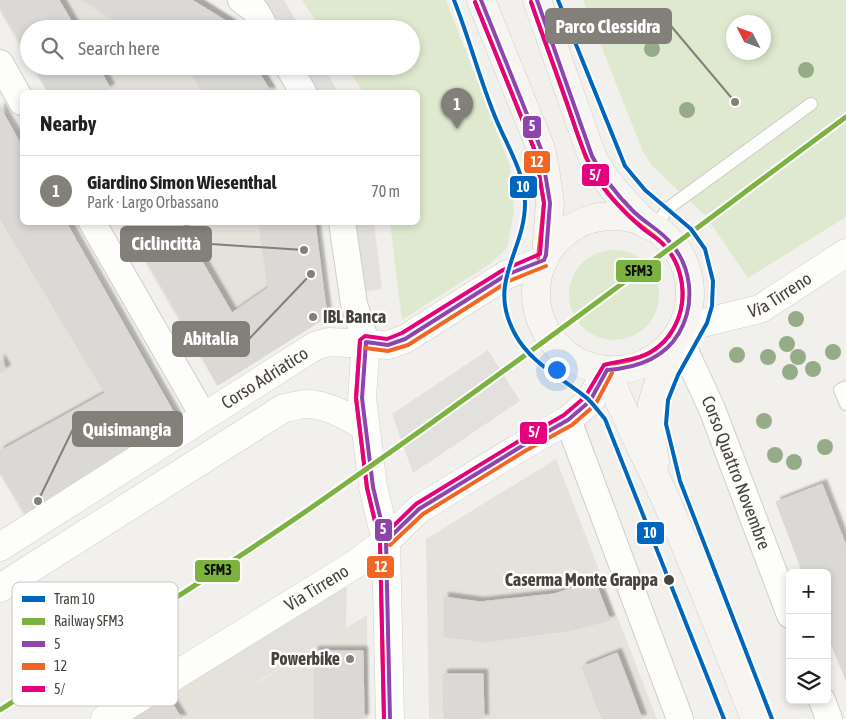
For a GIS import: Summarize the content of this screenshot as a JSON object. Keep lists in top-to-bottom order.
{
  "streets": {
    "street": ["Via Tirreno", "Corso Adriatico", "Corso Quattro Novembre"]
  },
  "crossings": [
    ["Via Tirreno", "Corso Adriatico"],
    ["Via Tirreno", "Corso Quattro Novembre"],
    ["Corso Adriatico", "Corso Quattro Novembre"]
  ],
  "places": [
    "Parco Clessidra",
    "Ciclincittà",
    "Abitalia",
    "IBL Banca",
    "Quisimangia",
    "Caserma Monte Grappa",
    "Powerbike"
  ],
  "lines": [
    "tram line 10",
    "transit line 5",
    "transit line 12",
    "transit line 5/",
    "rail line SFM3"
  ],
  "legend": [
    "Tram 10",
    "Railway SFM3",
    "5",
    "12",
    "5/"
  ],
  "north": "top left",
  "page": {
    "search": "Search here",
    "pins": "1",
    "heading": "Nearby",
    "list": [
      {
        "mark": "1",
        "name": "Giardino Simon Wiesenthal",
        "note": "Park · Largo Orbassano",
        "value": "70 m"
      }
    ],
    "map_buttons": ["+", "−"]
  }
}
